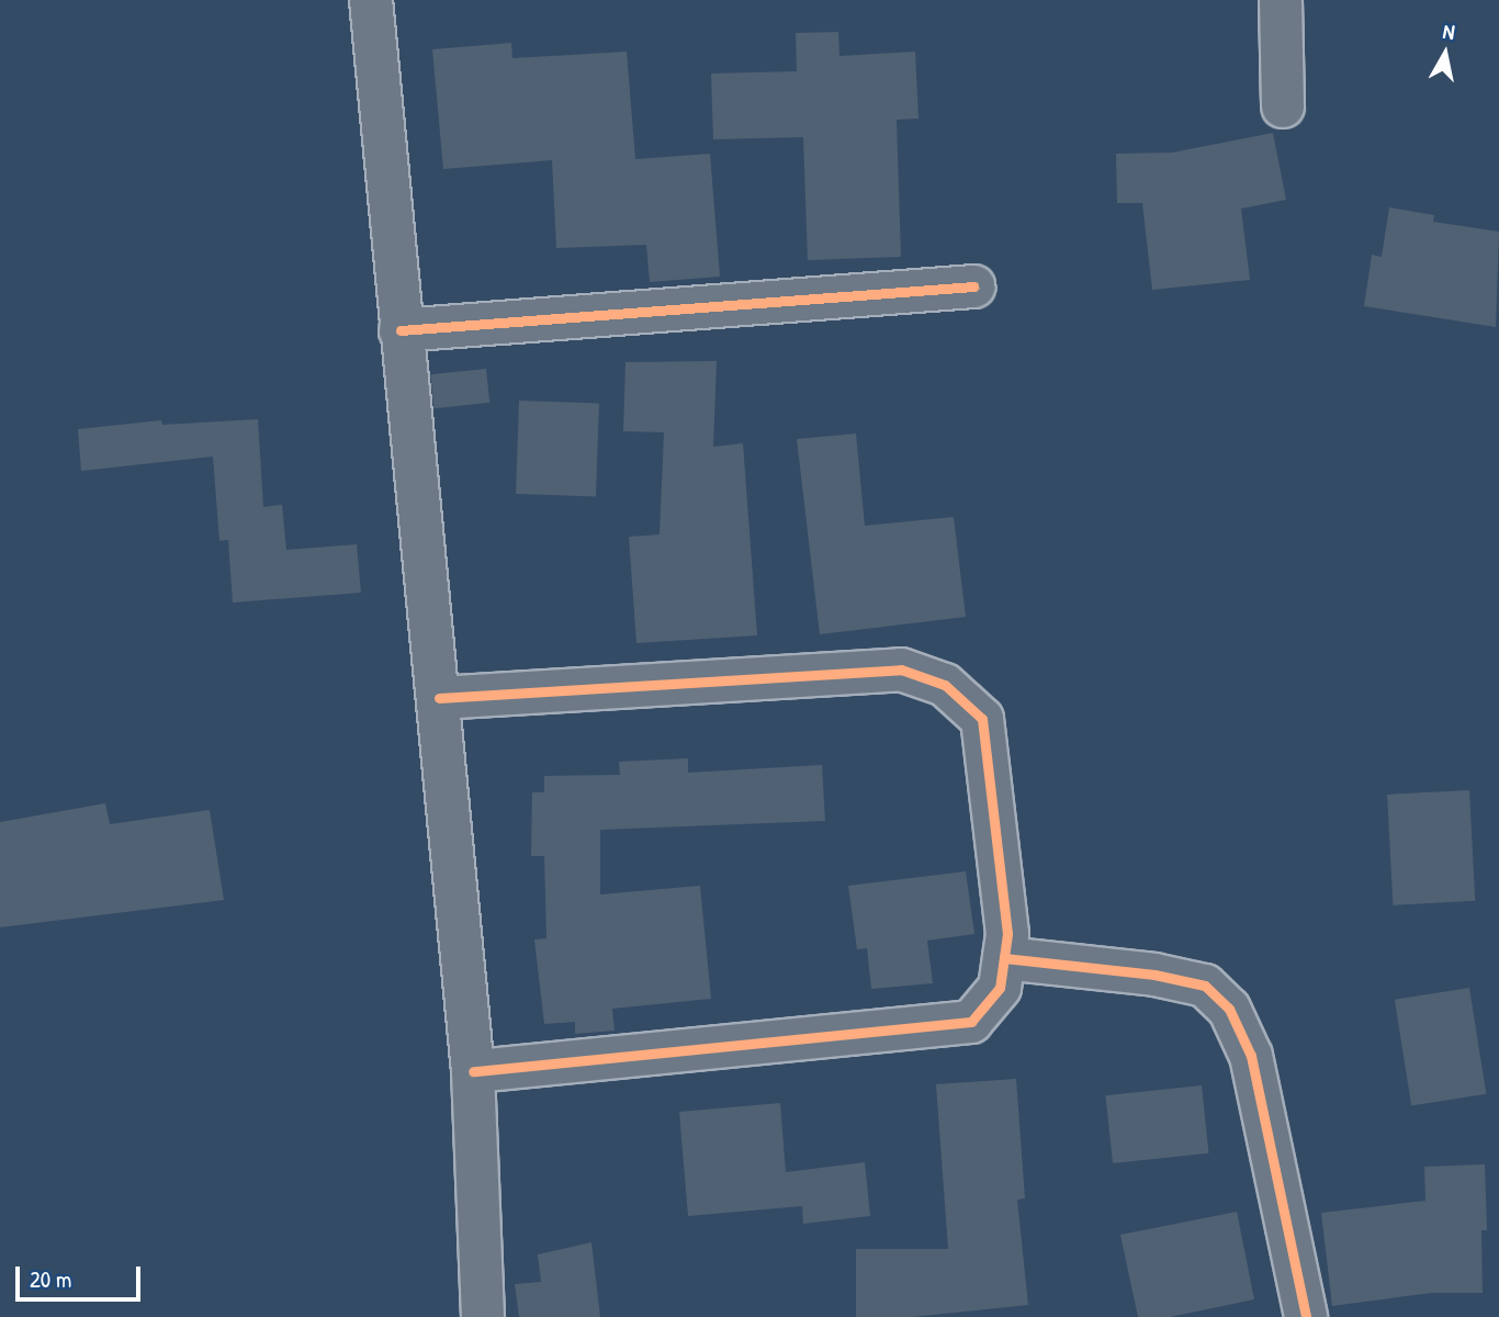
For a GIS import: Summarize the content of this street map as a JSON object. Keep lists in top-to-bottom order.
{
  "scale_bar": "20 m",
  "north": "top"
}
